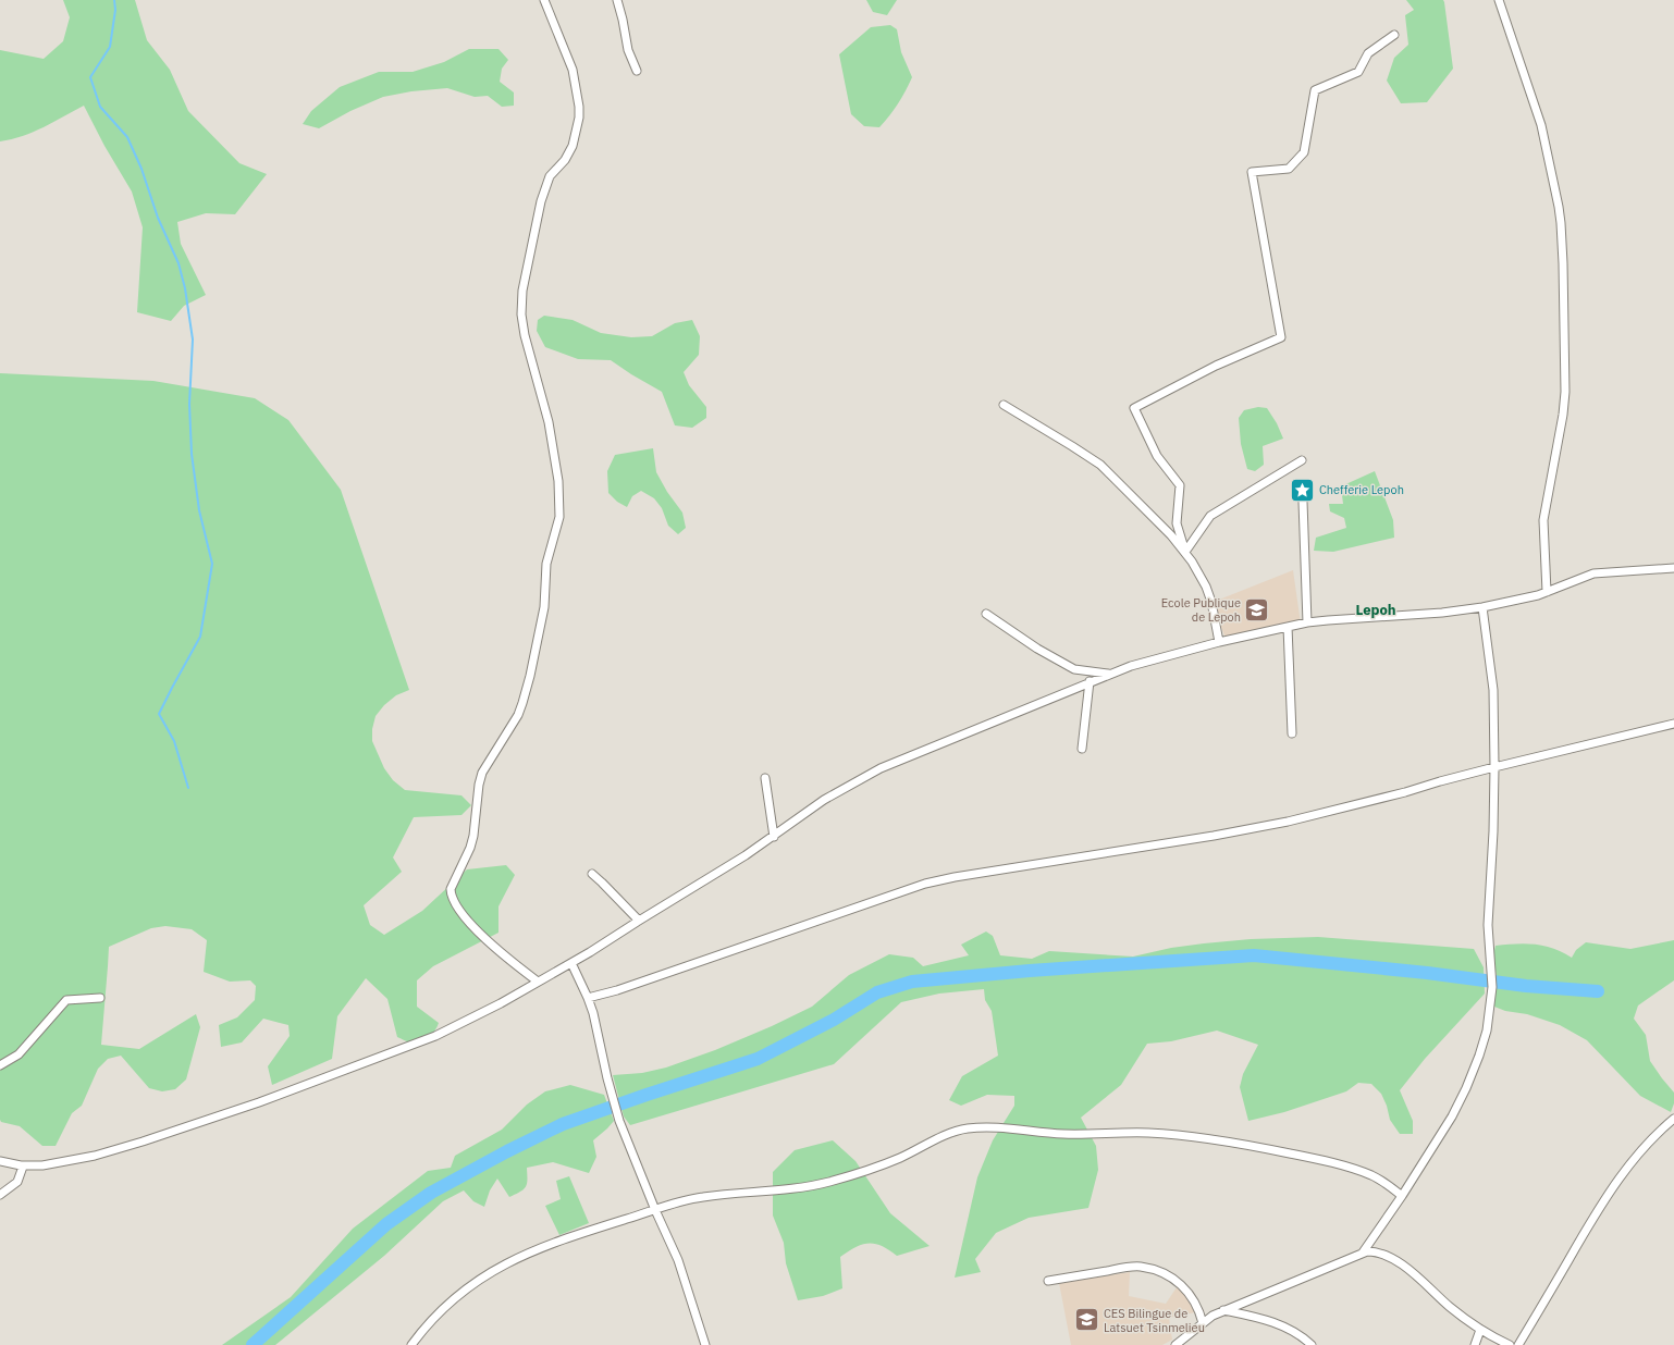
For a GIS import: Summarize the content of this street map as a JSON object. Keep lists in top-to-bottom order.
{
  "districts": ["Lepoh"],
  "places": {
    "place": ["Chefferie Lepoh"],
    "school or university": ["Ecole Publique de Lepoh", "CES Bilingue de Latsuet Tsinmelieu"]
  }
}
